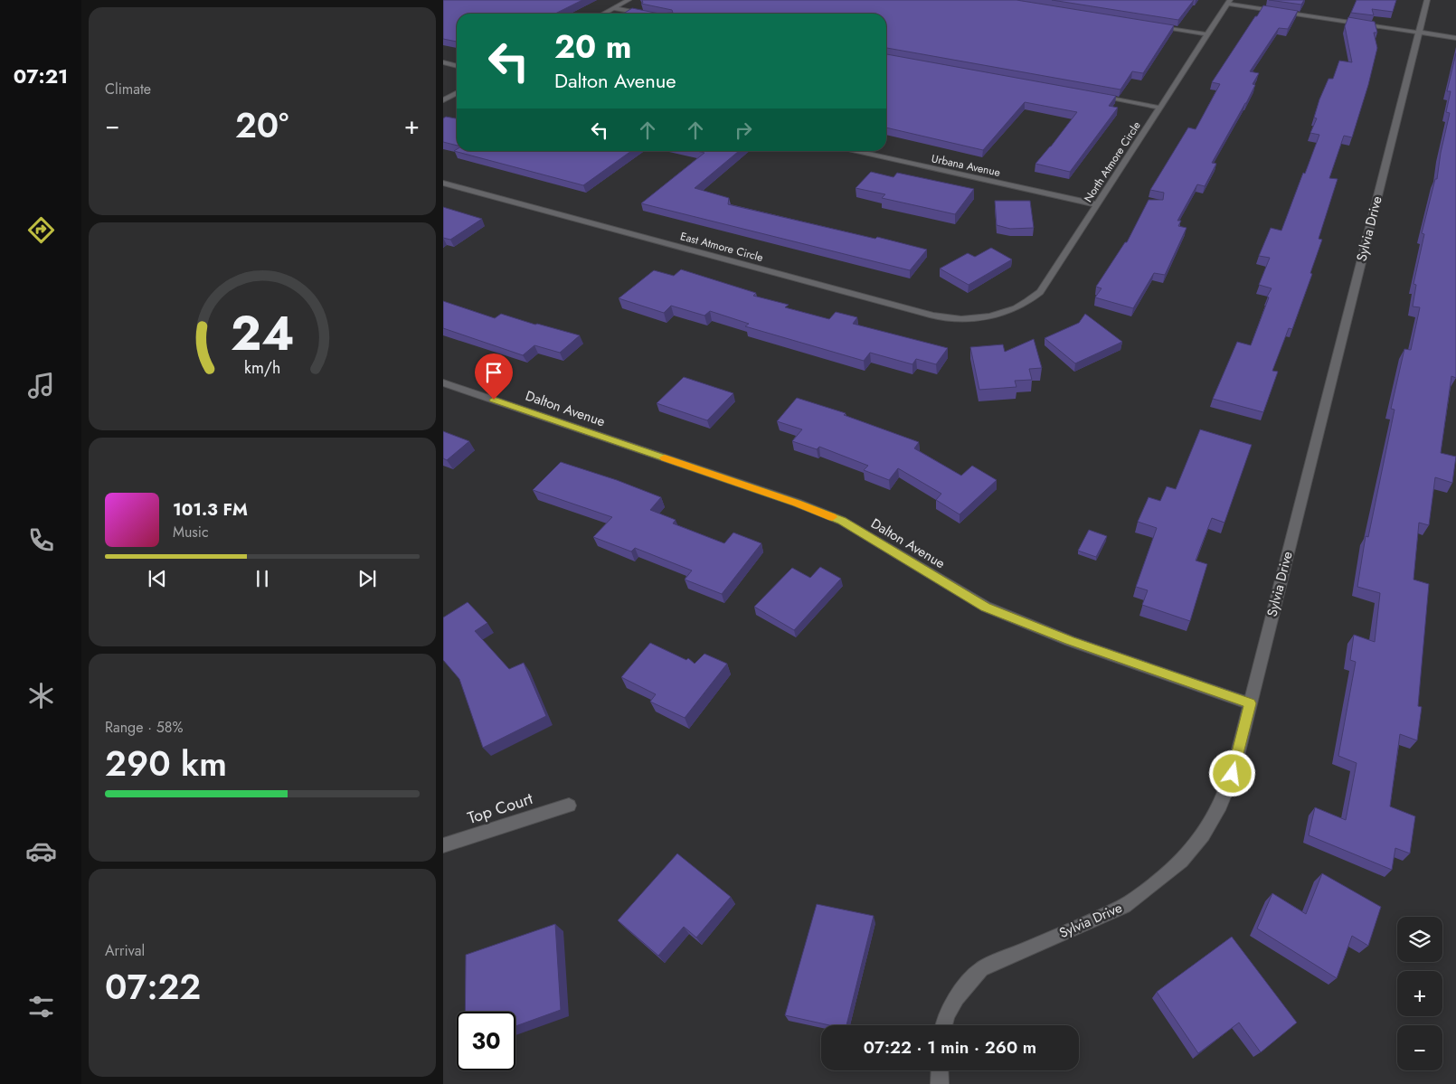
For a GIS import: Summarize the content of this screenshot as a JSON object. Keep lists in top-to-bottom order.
{
  "streets": {
    "street": [
      "North Atmore Circle",
      "Urbana Avenue",
      "Sylvia Drive",
      "East Atmore Circle",
      "Dalton Avenue",
      "Top Court"
    ]
  },
  "crossings": [
    ["North Atmore Circle", "Urbana Avenue"],
    ["North Atmore Circle", "East Atmore Circle"],
    ["Sylvia Drive", "Dalton Avenue"]
  ],
  "page": {
    "tabs": "07:21",
    "tile": [
      "Climate",
      ["Range · 58%", "290 km"],
      ["Arrival", "07:22"]
    ],
    "turn": ["20 m", "Dalton Avenue"],
    "heat": ["−", "20°", "+"],
    "song": ["101.3 FM", "Music"],
    "map_buttons": ["+", "−"],
    "limit": "30",
    "trip": "07:22 · 1 min · 260 m",
    "gauge": ["24", "km/h"]
  }
}
